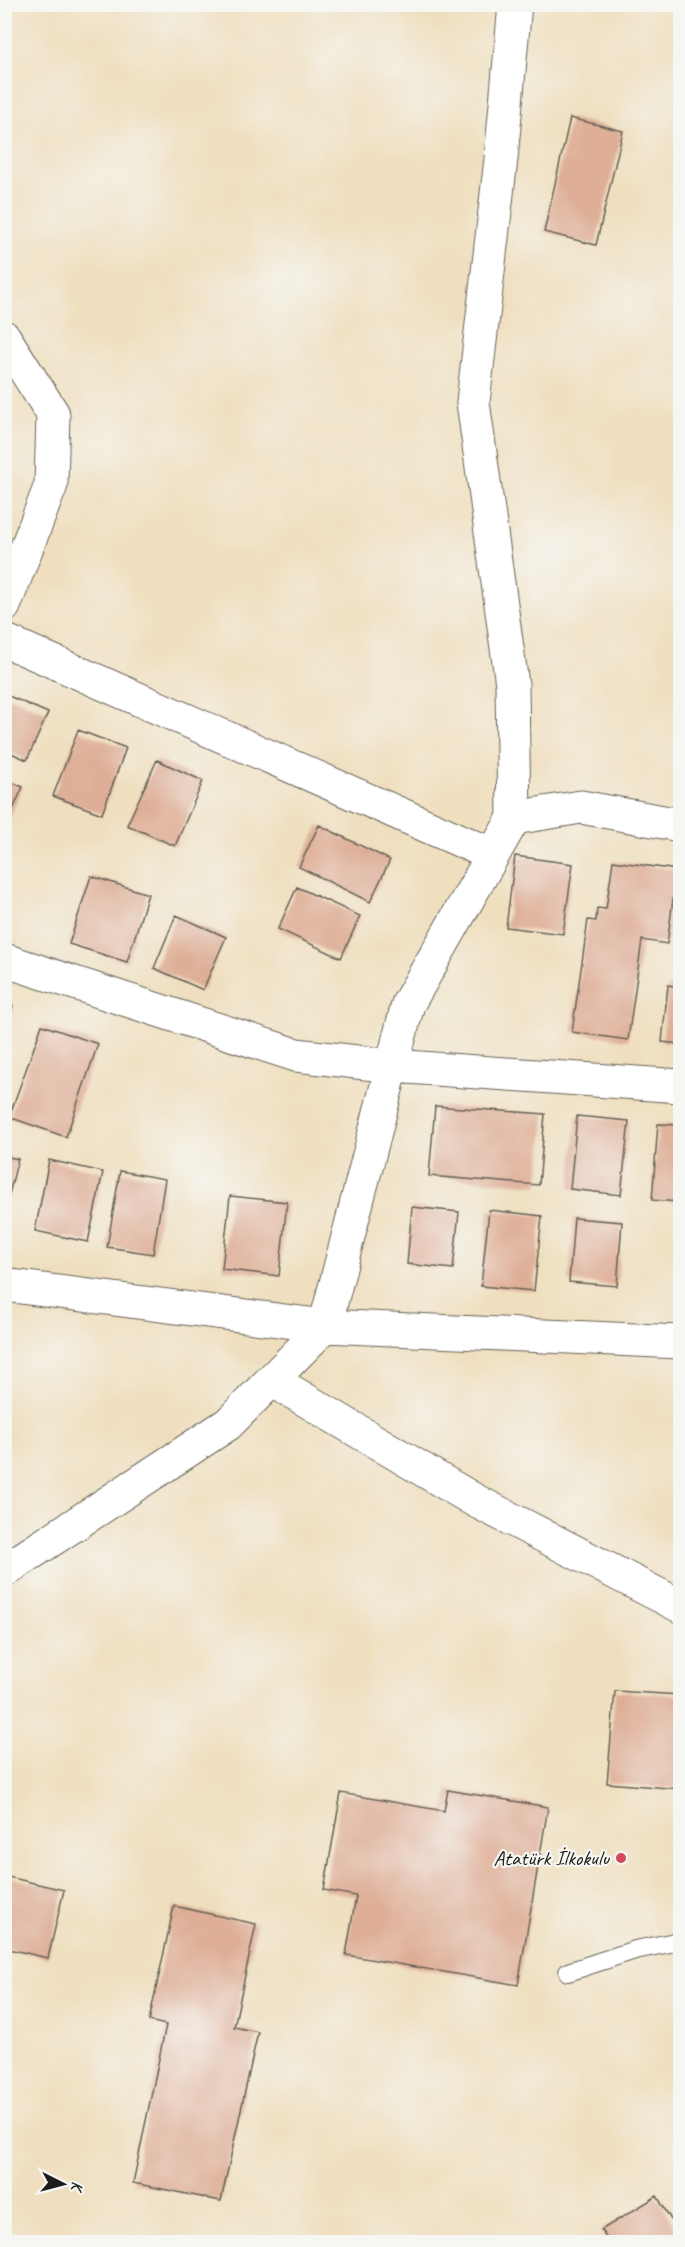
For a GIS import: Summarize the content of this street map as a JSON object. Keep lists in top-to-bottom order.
{
  "places": ["Atatürk İlkokulu"],
  "north": "right"
}
